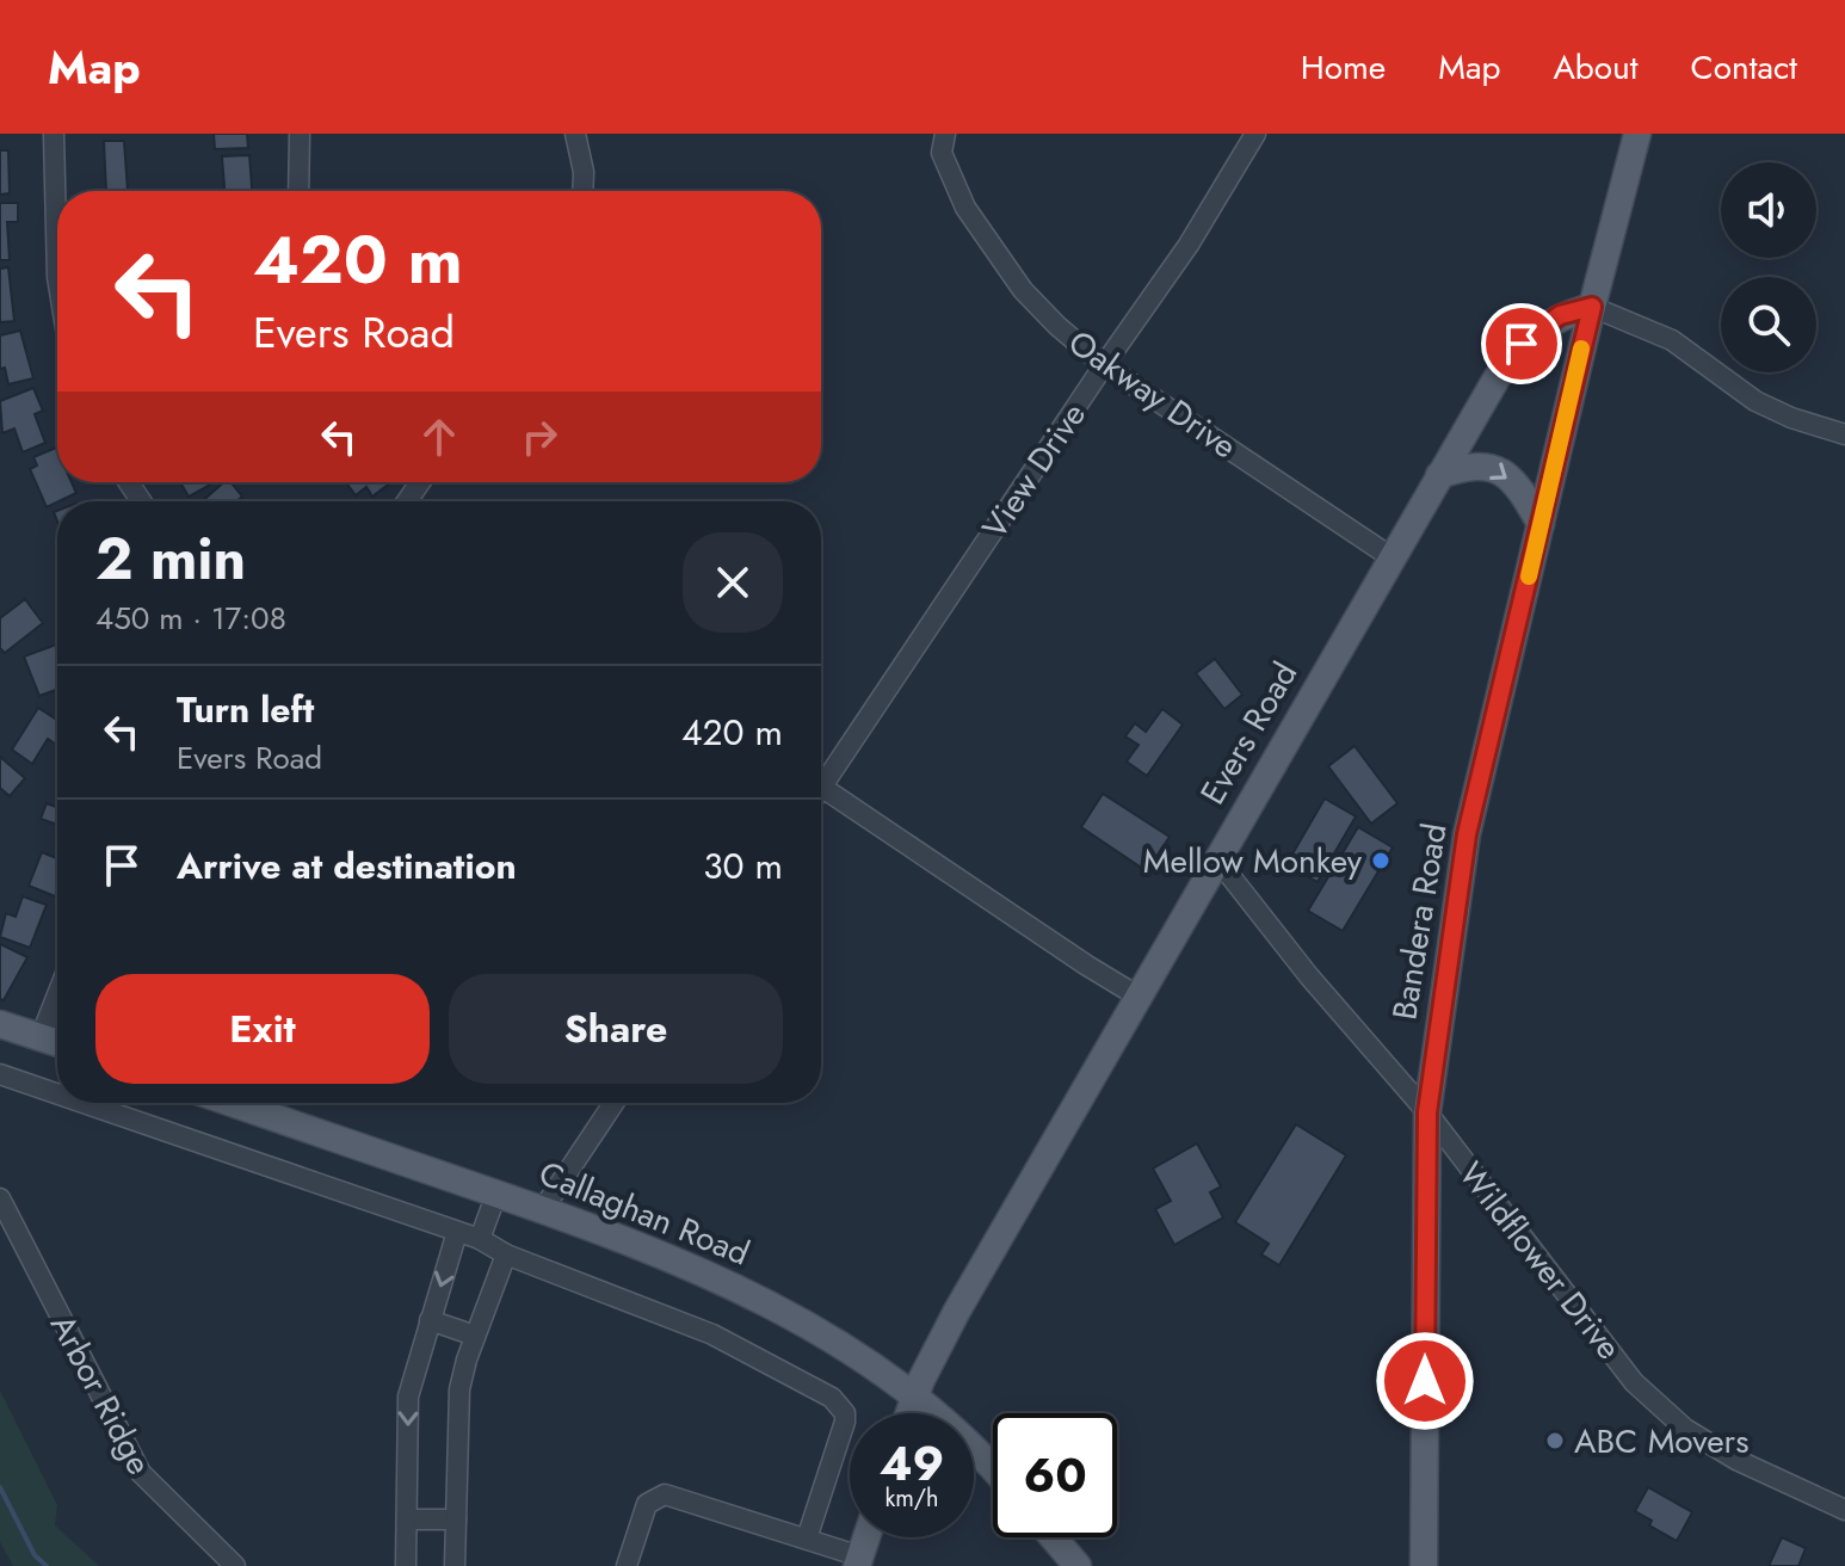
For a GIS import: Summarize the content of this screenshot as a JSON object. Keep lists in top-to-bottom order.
{
  "streets": {
    "main road": ["Evers Road", "Bandera Road", "Callaghan Road"],
    "street": [
      "Oakway Drive",
      "View Drive",
      "Wildflower Drive",
      "Arbor Ridge"
    ]
  },
  "crossings": [
    ["Oakway Drive", "View Drive"],
    ["Oakway Drive", "Evers Road"],
    ["Evers Road", "Bandera Road"],
    ["Evers Road", "Callaghan Road"],
    ["Evers Road", "Wildflower Drive"],
    ["Bandera Road", "Wildflower Drive"]
  ],
  "places": ["Mellow Monkey", "ABC Movers"],
  "page": {
    "header": "Map",
    "nav": [
      "Home",
      "Map",
      "About",
      "Contact"
    ],
    "turn": ["420 m", "Evers Road"],
    "heading": ["2 min", "450 m · 17:08"],
    "list": [
      {
        "name": "Turn left",
        "note": "Evers Road",
        "value": "420 m"
      },
      {
        "name": "Arrive at destination",
        "value": "30 m"
      }
    ],
    "buttons": ["Exit", "Share"],
    "speed": "49 km/h",
    "limit": "60"
  }
}
